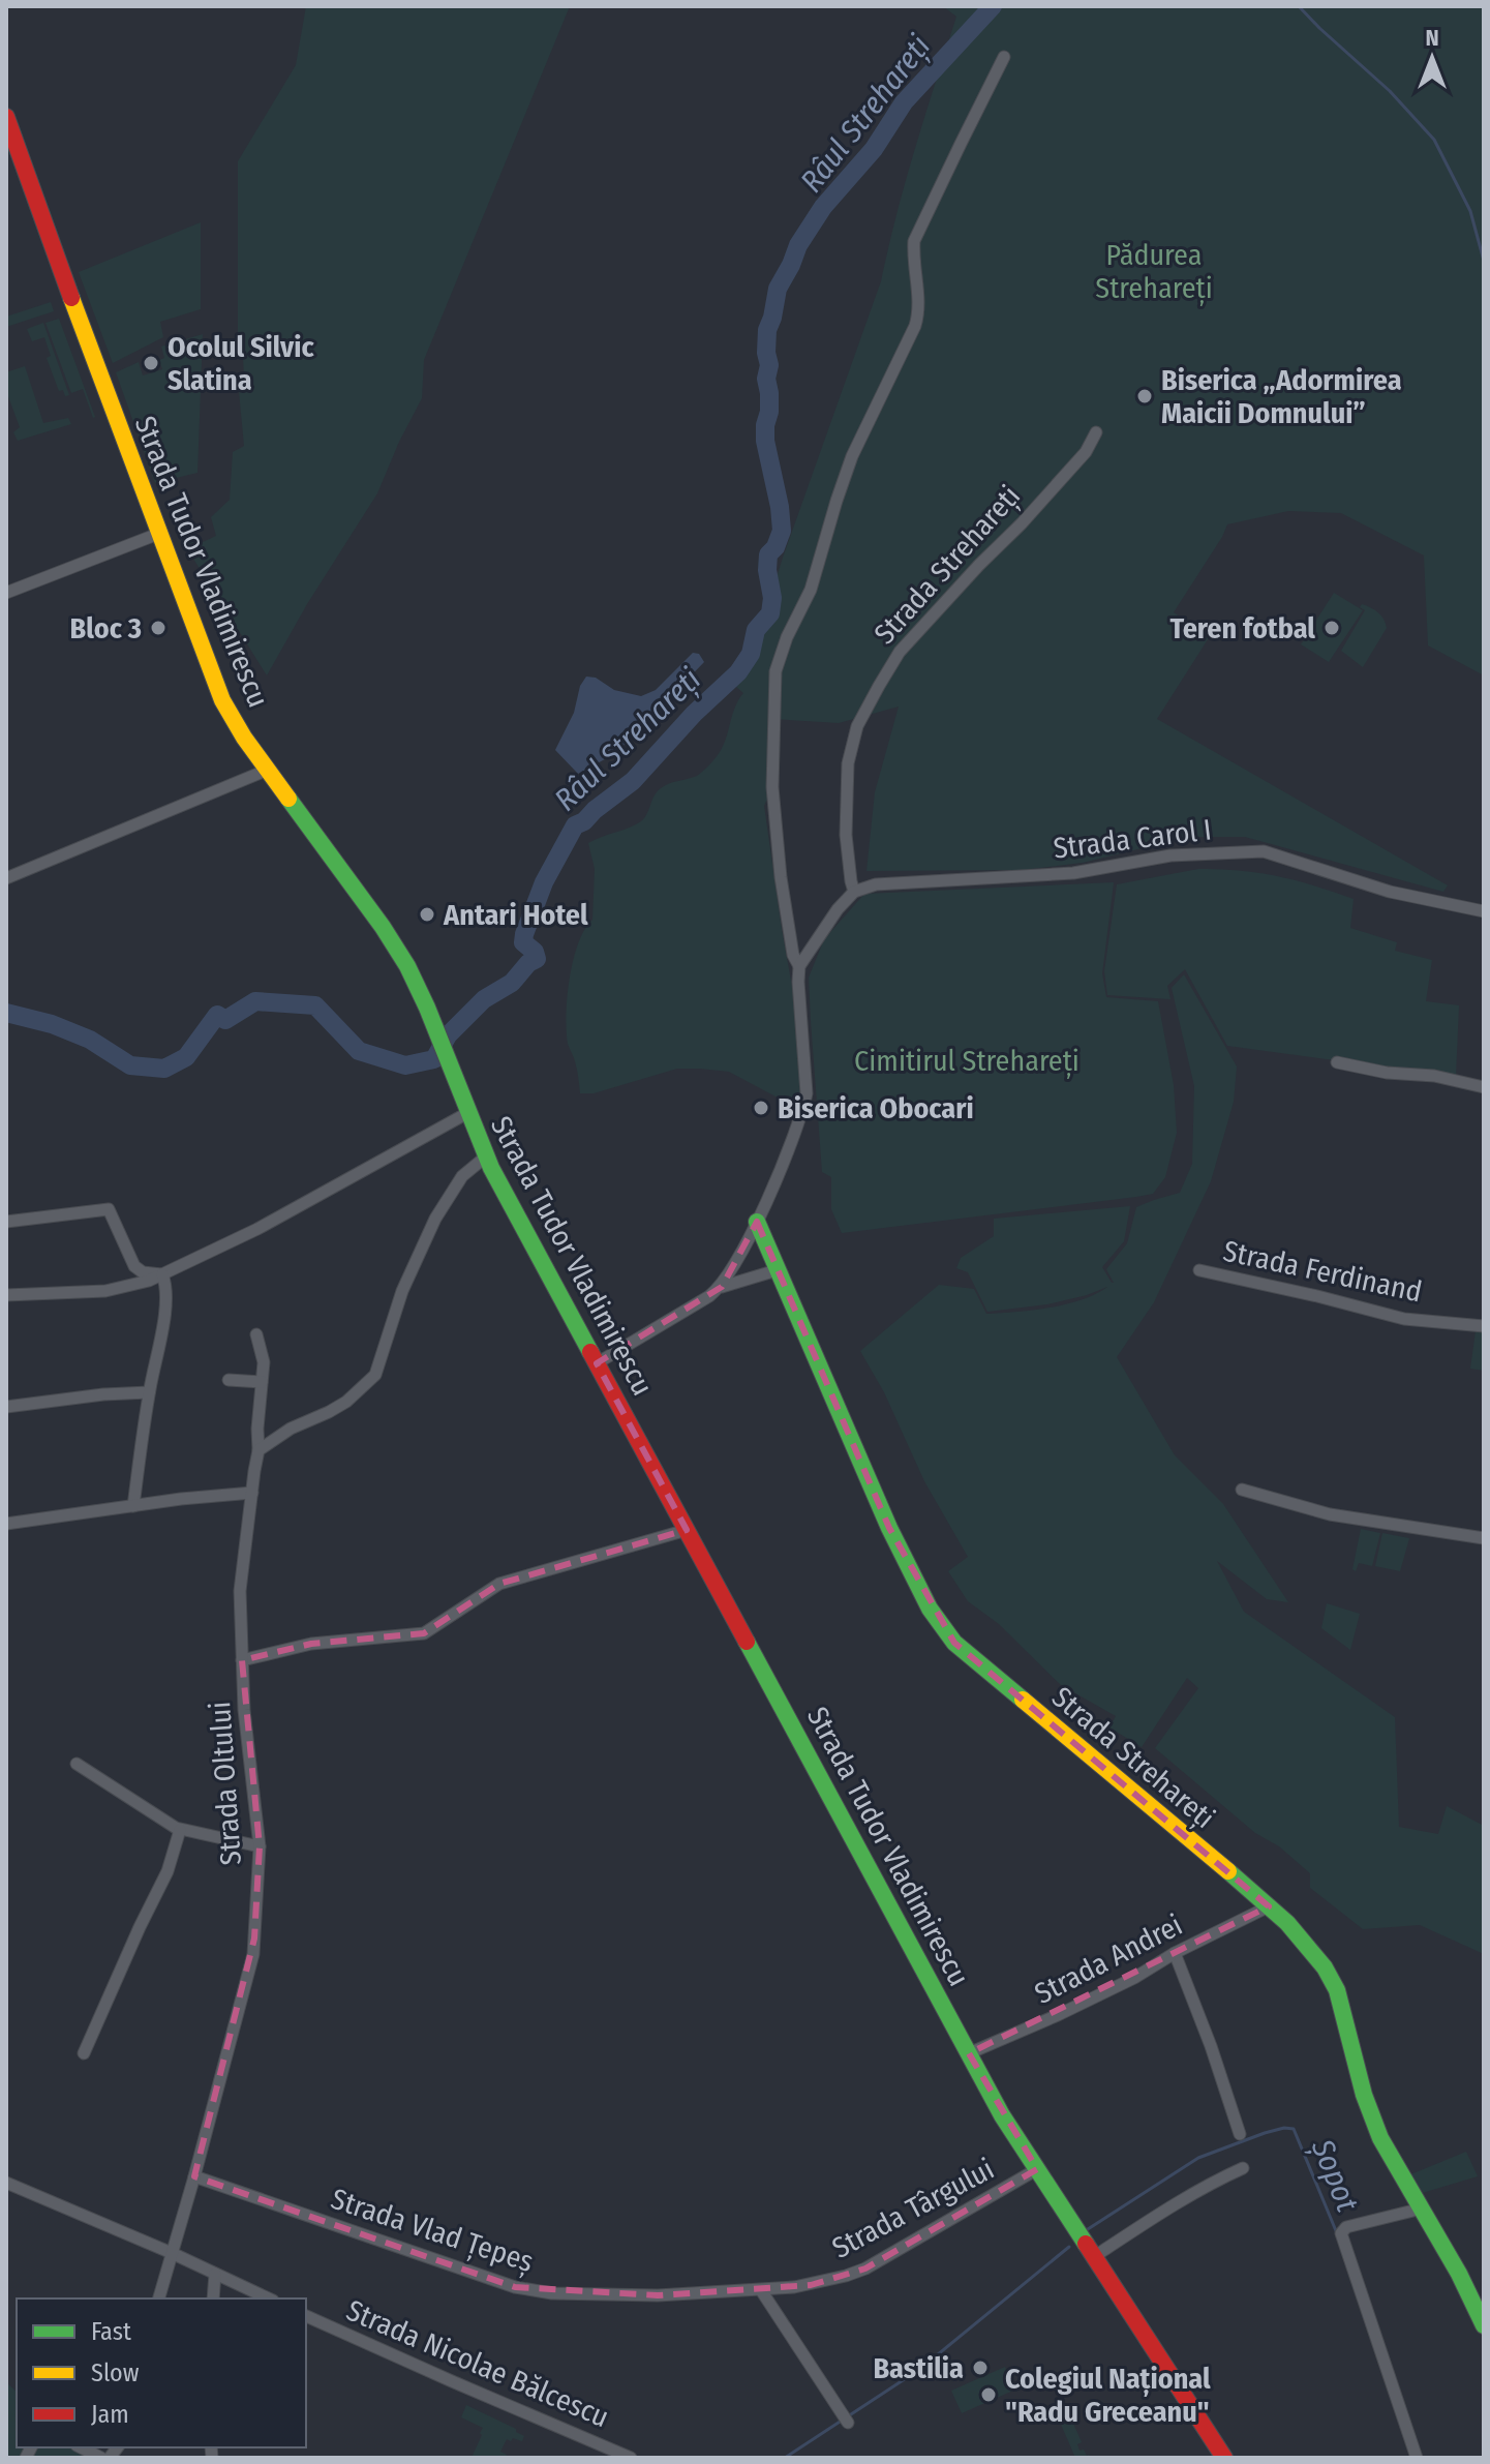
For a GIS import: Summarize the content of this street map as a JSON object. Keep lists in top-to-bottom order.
{
  "streets": {
    "main road": ["Strada Tudor Vladimirescu", "Strada Strehareți"],
    "street": [
      "Strada Carol I",
      "Strada Ferdinand",
      "Strada Oltului",
      "Strada Andrei",
      "Strada Târgului",
      "Strada Vlad Țepeș",
      "Strada Nicolae Bălcescu"
    ]
  },
  "crossings": [
    ["Strada Tudor Vladimirescu", "Strada Andrei"],
    ["Strada Tudor Vladimirescu", "Strada Târgului"],
    ["Strada Strehareți", "Strada Carol I"],
    ["Strada Strehareți", "Strada Andrei"],
    ["Strada Oltului", "Strada Vlad Țepeș"],
    ["Strada Târgului", "Strada Vlad Țepeș"]
  ],
  "water": ["Râul Strehareți", "Șopot"],
  "parks": ["Pădurea Strehareți", "Cimitirul Strehareți"],
  "places": [
    "Ocolul Silvic Slatina",
    "Biserica „Adormirea Maicii Domnului”",
    "Bloc 3",
    "Teren fotbal",
    "Antari Hotel",
    "Biserica Obocari",
    "Bastilia",
    "Colegiul Național \"Radu Greceanu\""
  ],
  "legend": ["Fast", "Slow", "Jam"],
  "north": "top"
}
